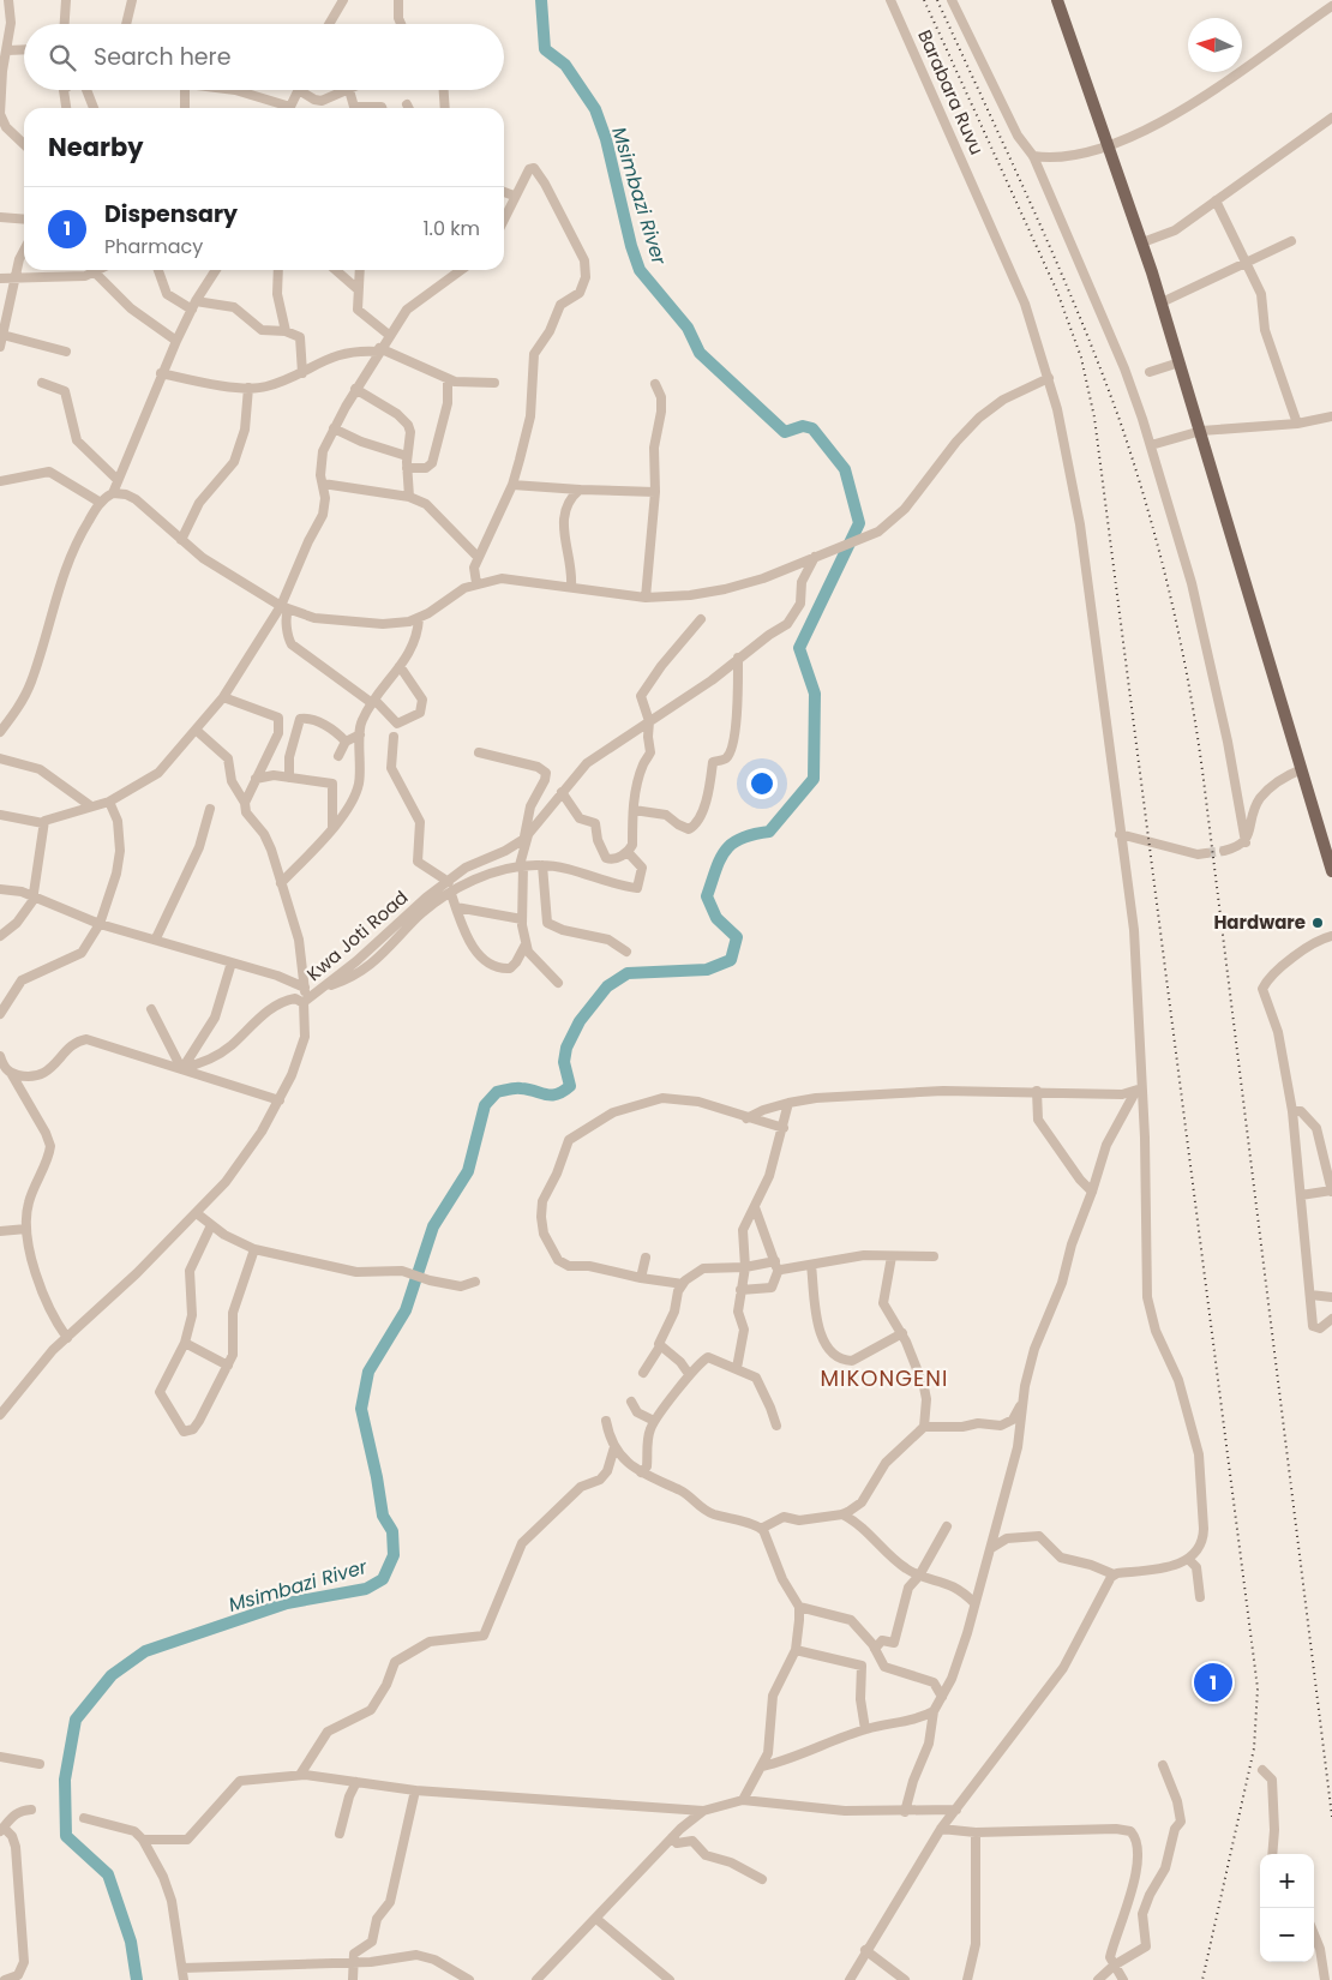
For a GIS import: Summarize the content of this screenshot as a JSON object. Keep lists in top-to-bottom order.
{
  "streets": {
    "street": ["Barabara Ruvu", "Kwa Joti Road"]
  },
  "districts": ["MIKONGENI"],
  "water": ["Msimbazi River"],
  "places": ["Hardware"],
  "north": "left",
  "page": {
    "search": "Search here",
    "heading": "Nearby",
    "list": [
      {
        "mark": "1",
        "name": "Dispensary",
        "note": "Pharmacy",
        "value": "1.0 km"
      }
    ],
    "pins": "1",
    "map_buttons": ["+", "−"]
  }
}
